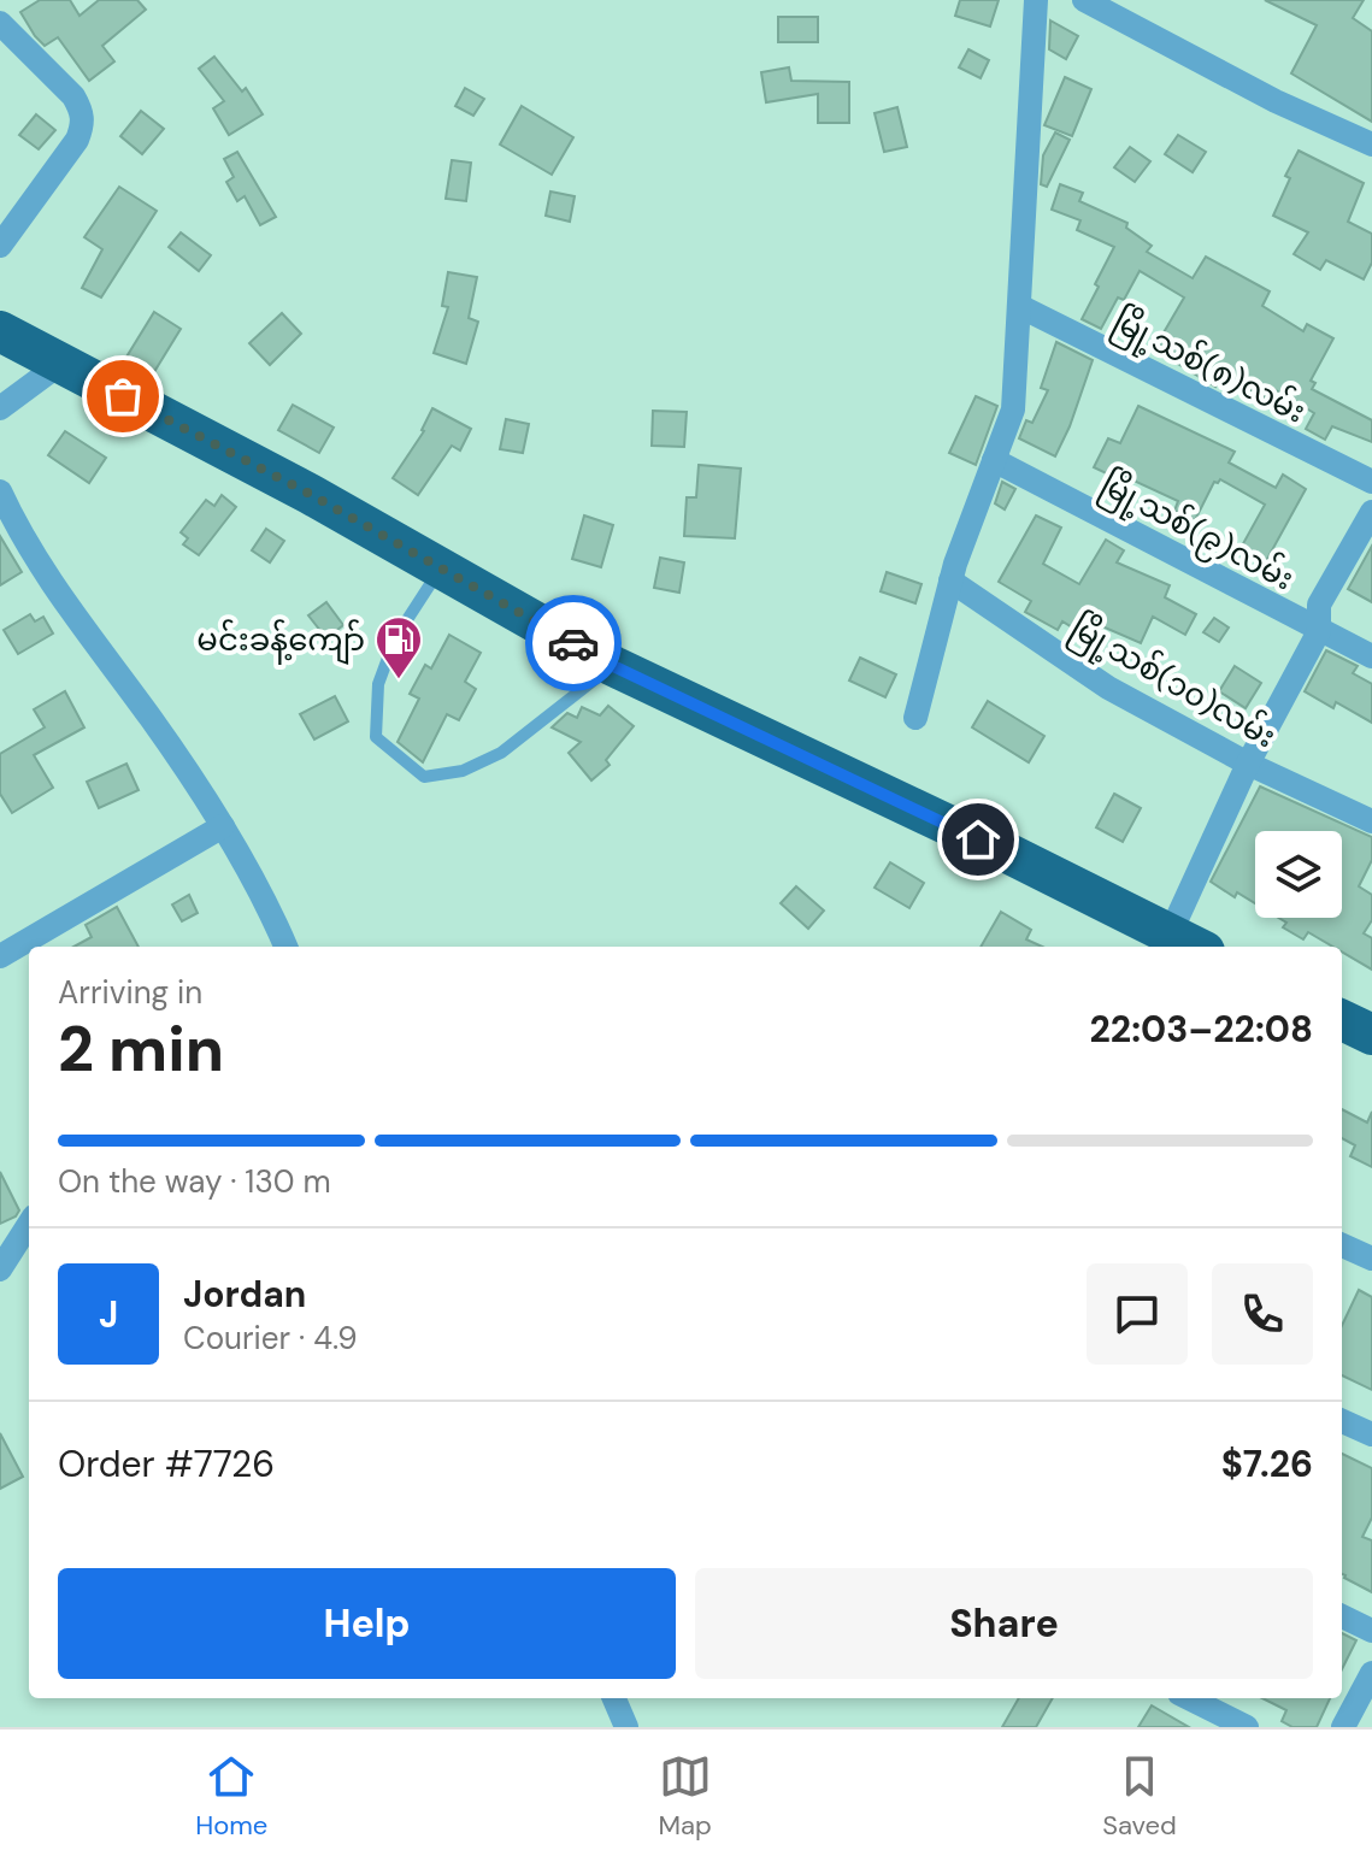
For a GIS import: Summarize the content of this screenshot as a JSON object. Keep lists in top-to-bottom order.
{
  "streets": {
    "street": ["မြို့သစ်(၈)လမ်း", "မြို့သစ်(၉)လမ်း", "မြို့သစ်(၁၀)လမ်း"]
  },
  "places": {
    "fuel station": ["မင်းခန့်ကျော်"]
  },
  "page": {
    "heading": ["2 min", "Arriving in", "22:03–22:08"],
    "panel": [
      "Jordan",
      "Courier · 4.9",
      "Order #7726",
      "$7.26"
    ],
    "bar": "On the way · 130 m",
    "round": "J",
    "buttons": ["Help", "Share"],
    "tabs": ["Home", "Map", "Saved"]
  }
}
